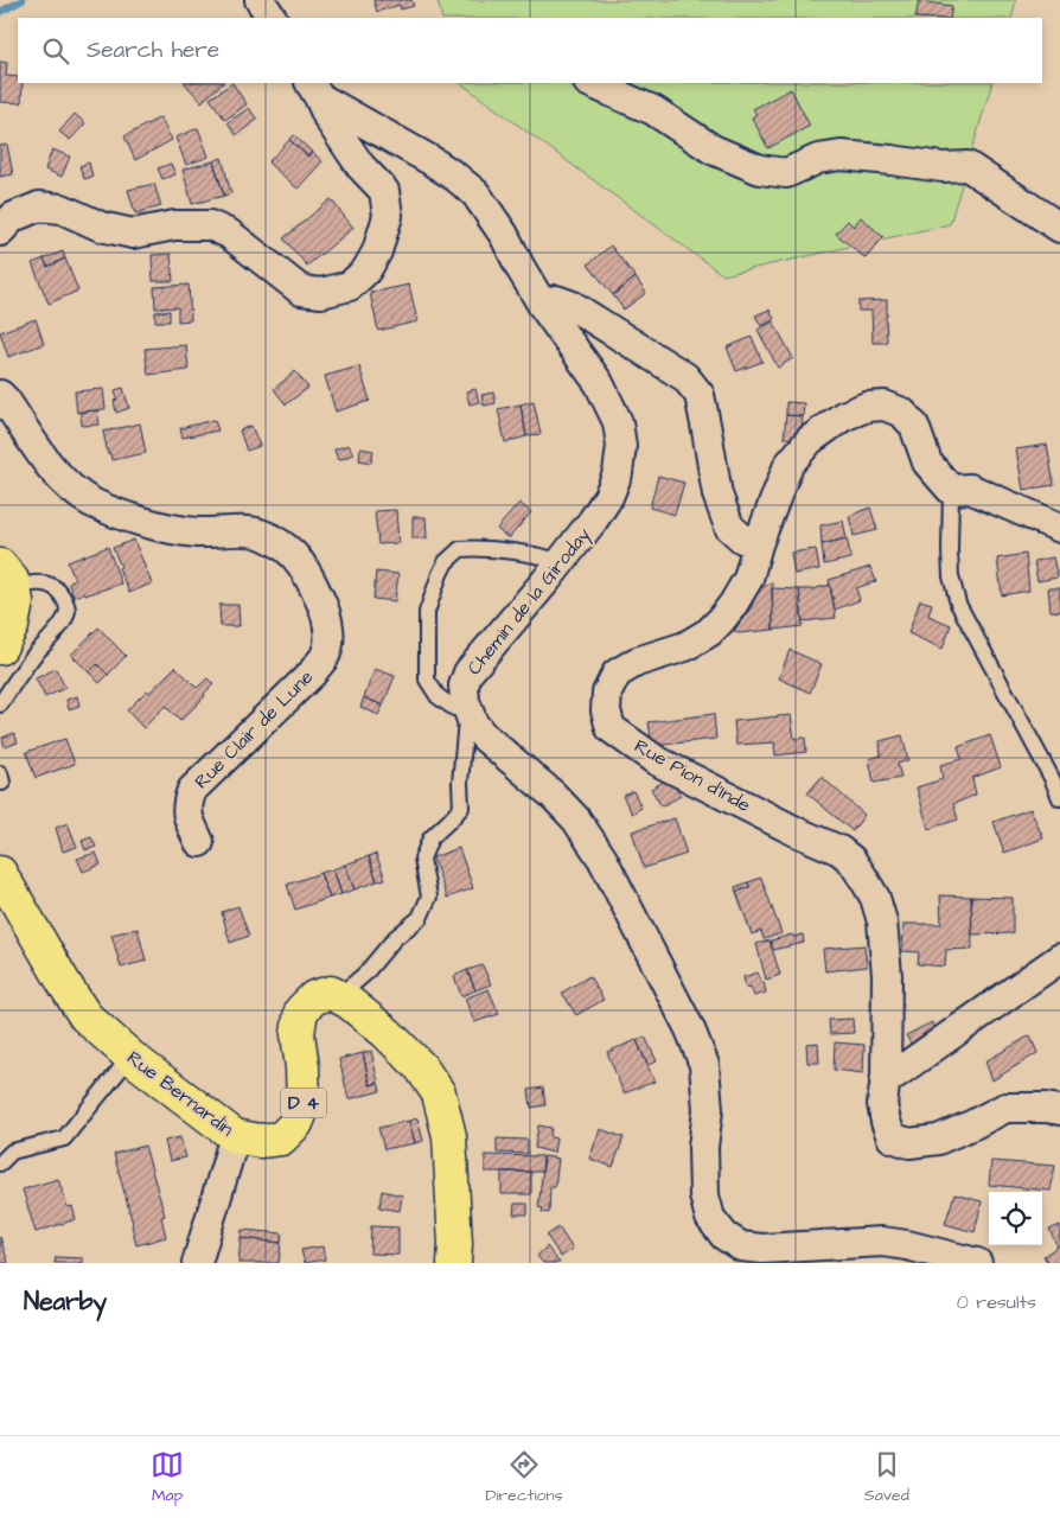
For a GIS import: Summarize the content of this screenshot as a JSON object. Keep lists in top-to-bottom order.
{
  "streets": {
    "main road": ["Rue Bernardin", "D 4"],
    "street": ["Chemin de la Giroday", "Rue Clair de Lune", "Rue Pion d'Inde"]
  },
  "page": {
    "search": "Search here",
    "heading": ["Nearby", "0 results"],
    "nav": ["Map", "Directions", "Saved"]
  }
}
